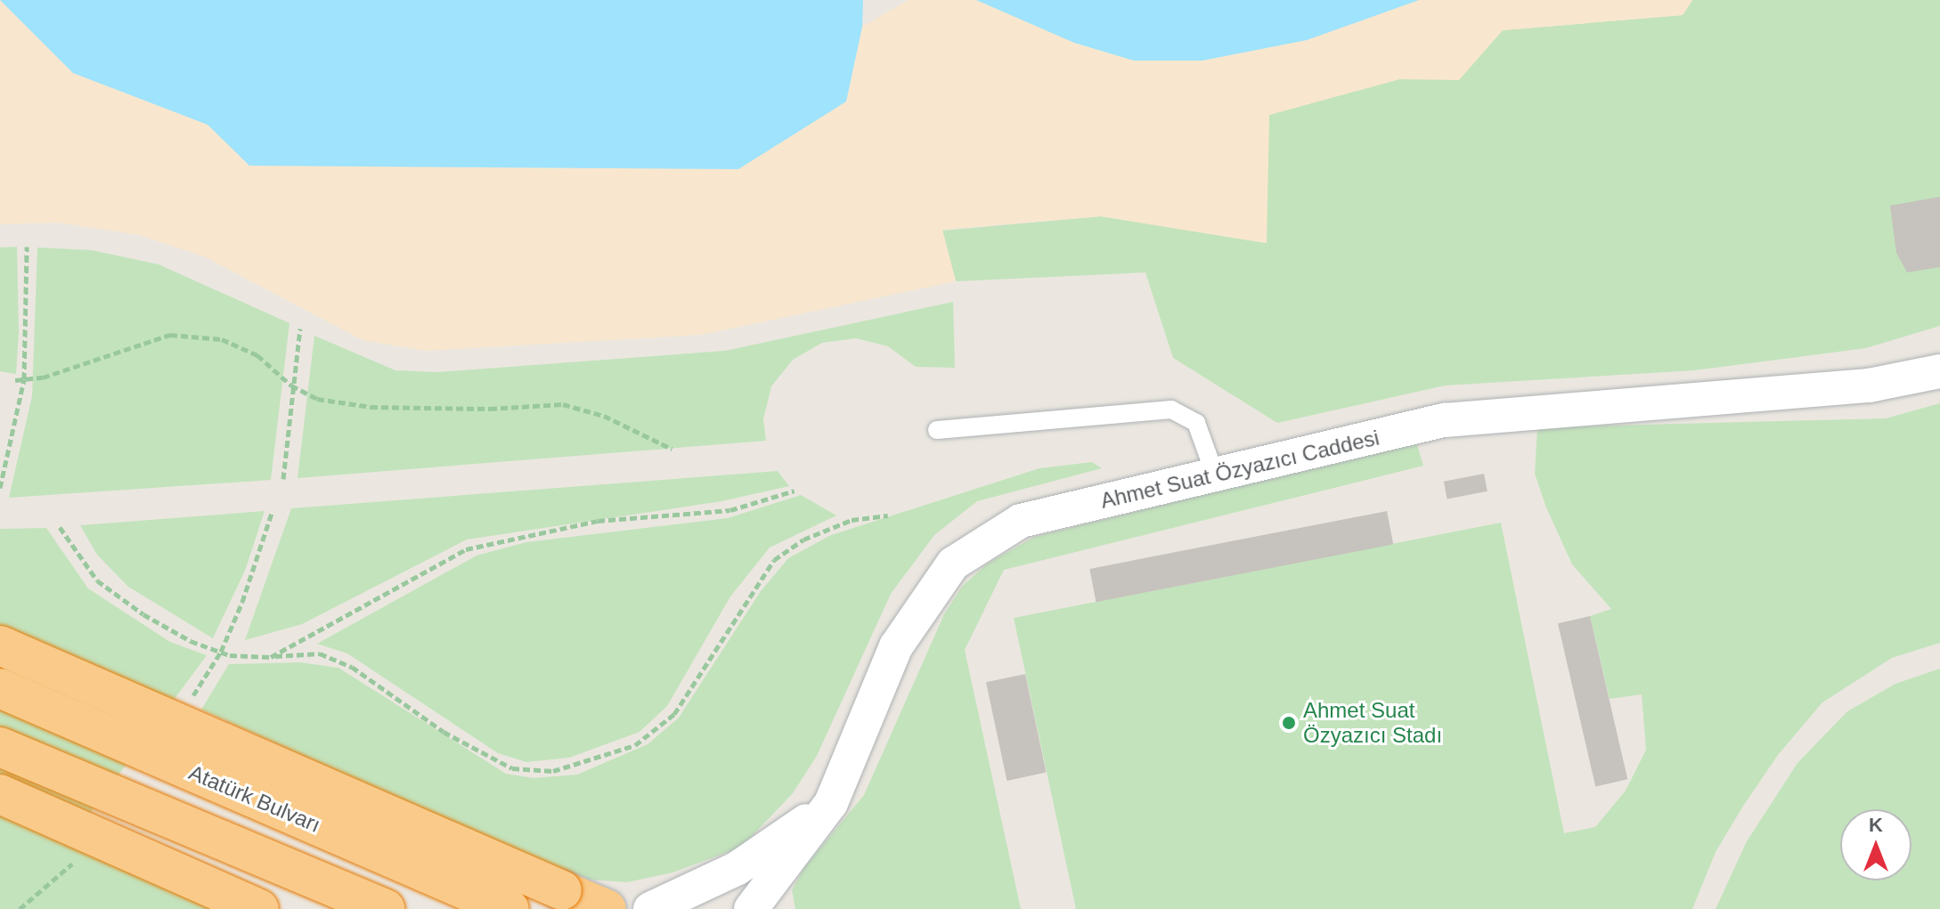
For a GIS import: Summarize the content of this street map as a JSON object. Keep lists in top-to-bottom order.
{
  "streets": {
    "highway": ["Atatürk Bulvarı"],
    "street": ["Ahmet Suat Özyazıcı Caddesi"]
  },
  "places": ["Ahmet Suat Özyazıcı Stadı"],
  "north": "top"
}
